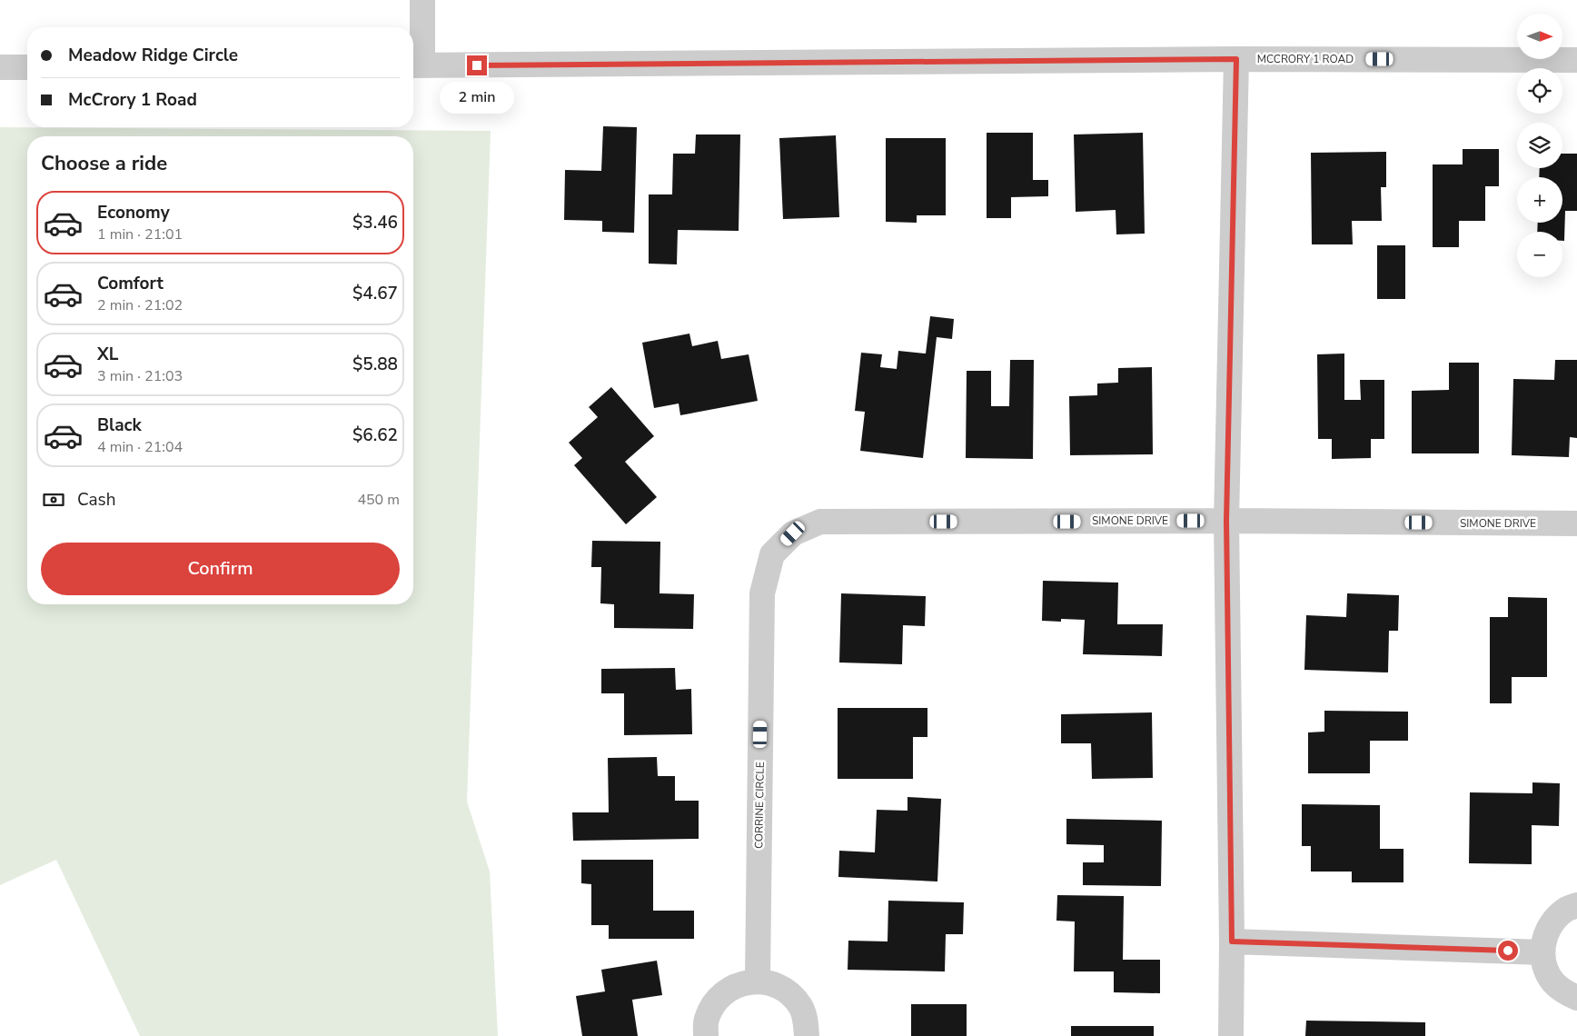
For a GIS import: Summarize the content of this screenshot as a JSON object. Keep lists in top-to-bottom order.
{
  "streets": {
    "street": ["MCCRORY 1 ROAD", "SIMONE DRIVE", "CORRINE CIRCLE"]
  },
  "crossings": [
    ["SIMONE DRIVE", "CORRINE CIRCLE"]
  ],
  "north": "right",
  "page": {
    "map_buttons": ["+", "−"],
    "banner": ["Meadow Ridge Circle", "McCrory 1 Road"],
    "bubble": "2 min",
    "heading": "Choose a ride",
    "list": [
      {
        "name": "Economy",
        "note": "1 min · 21:01",
        "value": "$3.46"
      },
      {
        "name": "Comfort",
        "note": "2 min · 21:02",
        "value": "$4.67"
      },
      {
        "name": "XL",
        "note": "3 min · 21:03",
        "value": "$5.88"
      },
      {
        "name": "Black",
        "note": "4 min · 21:04",
        "value": "$6.62"
      }
    ],
    "pay": ["Cash", "450 m"],
    "buttons": "Confirm"
  }
}
